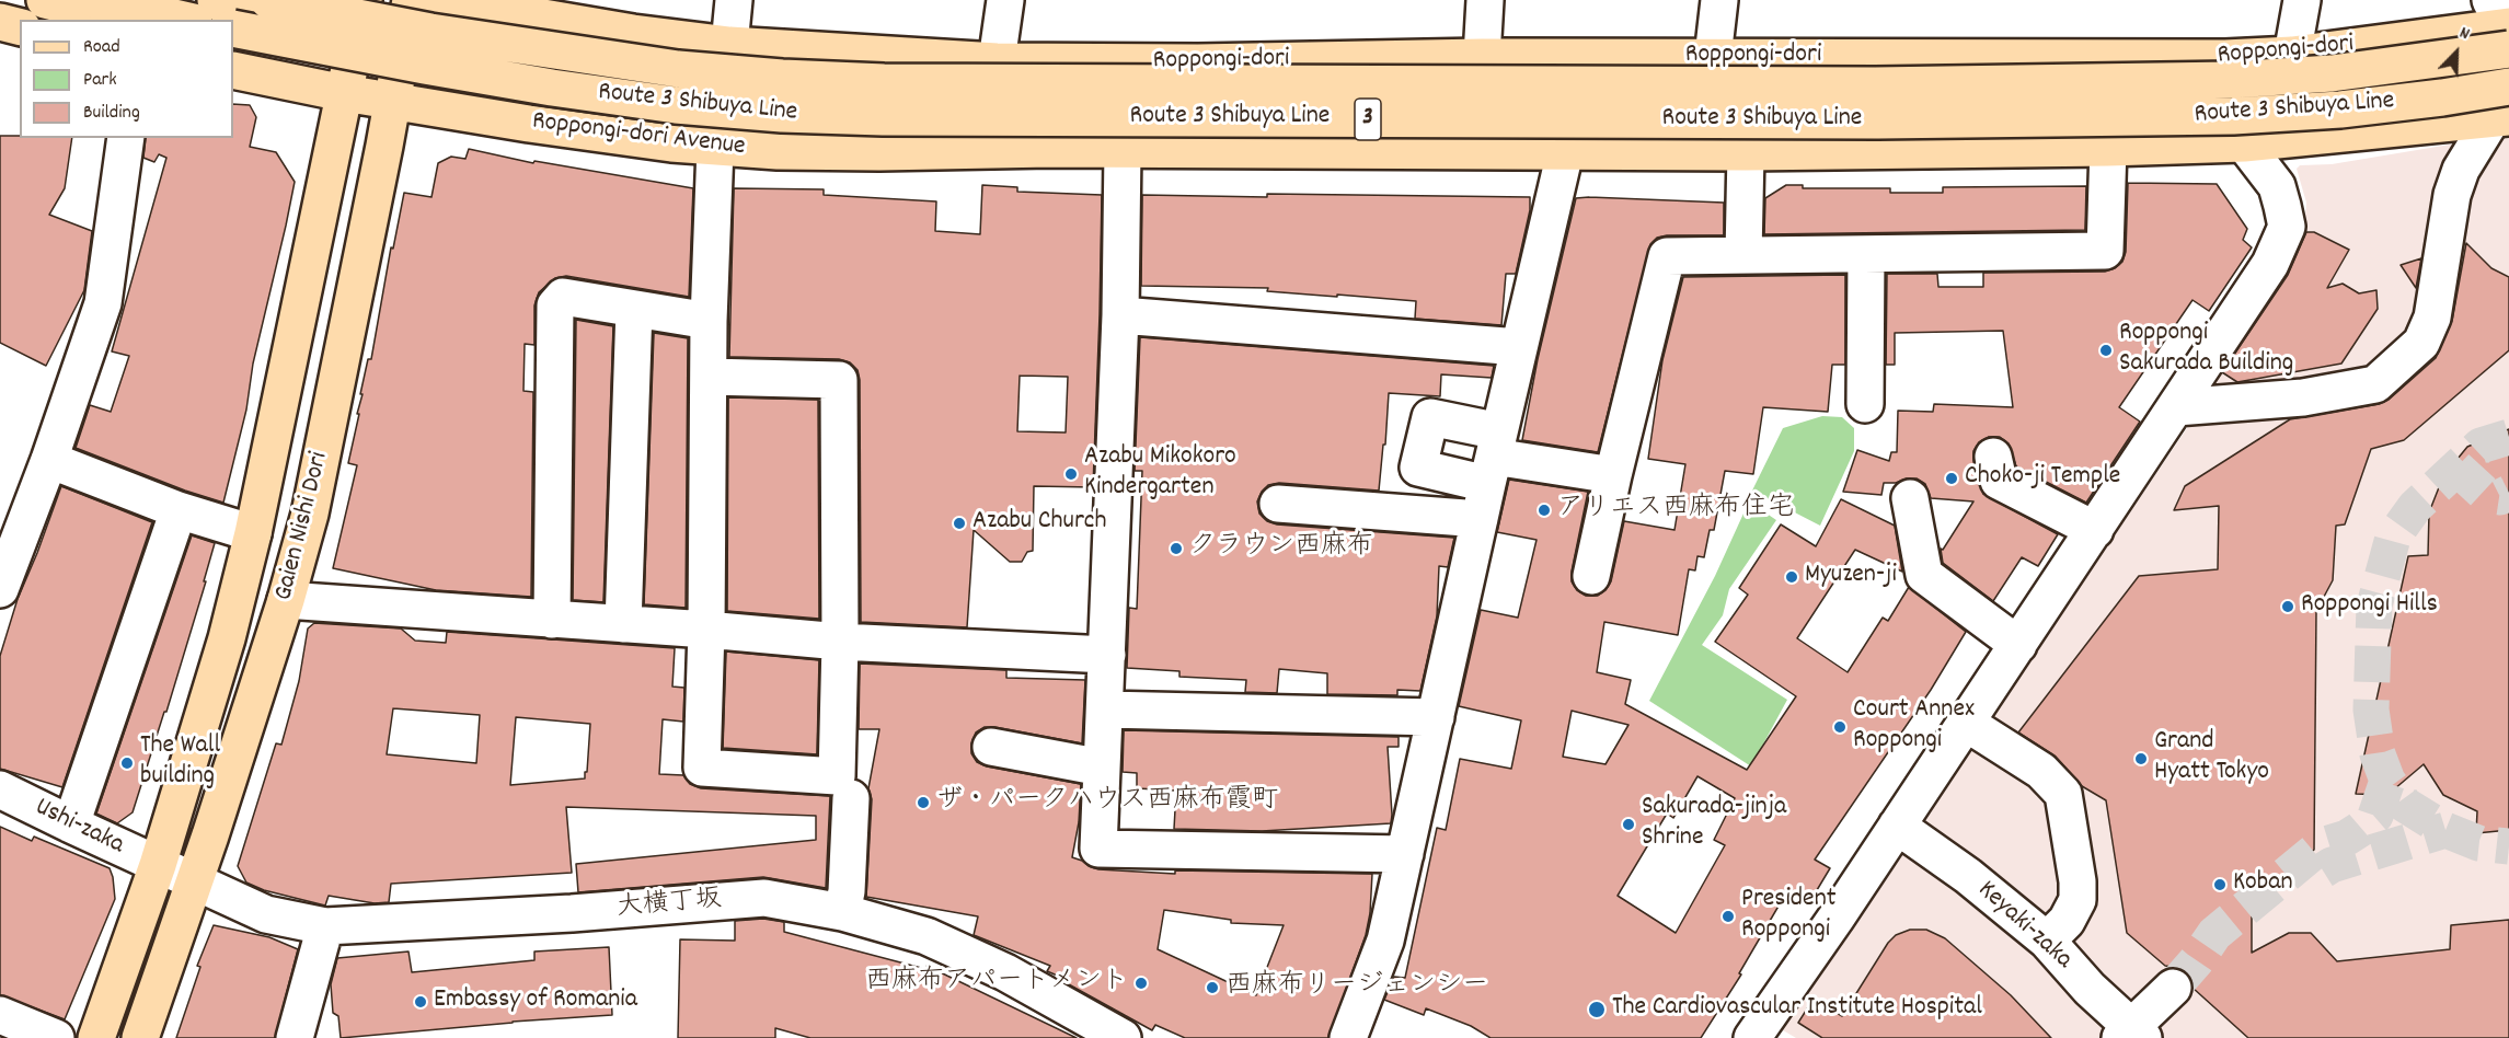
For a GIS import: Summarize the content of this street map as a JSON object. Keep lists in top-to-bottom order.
{
  "streets": {
    "main road": [
      "Roppongi-dori",
      "Route 3 Shibuya Line",
      "3",
      "Roppongi-dori Avenue",
      "Gaien Nishi Dori"
    ],
    "street": ["Ushi-zaka", "大横丁坂", "Keyaki-zaka"]
  },
  "crossings": [
    ["Roppongi-dori", "Route 3 Shibuya Line"],
    ["Roppongi-dori Avenue", "Gaien Nishi Dori"],
    ["Gaien Nishi Dori", "Ushi-zaka"],
    ["Gaien Nishi Dori", "大横丁坂"],
    ["Ushi-zaka", "大横丁坂"]
  ],
  "places": [
    "Roppongi Sakurada Building",
    "Azabu Mikokoro Kindergarten",
    "Choko-ji Temple",
    "アリエス西麻布住宅",
    "Azabu Church",
    "クラウン西麻布",
    "Myuzen-ji",
    "Roppongi Hills",
    "Court Annex Roppongi",
    "Grand Hyatt Tokyo",
    "The Wall building",
    "ザ・パークハウス西麻布霞町",
    "Sakurada-jinja Shrine",
    "Koban",
    "President Roppongi",
    "西麻布アパートメント",
    "西麻布リージェンシー",
    "Embassy of Romania",
    "The Cardiovascular Institute Hospital"
  ],
  "legend": ["Road", "Park", "Building"],
  "north": "top right"
}
